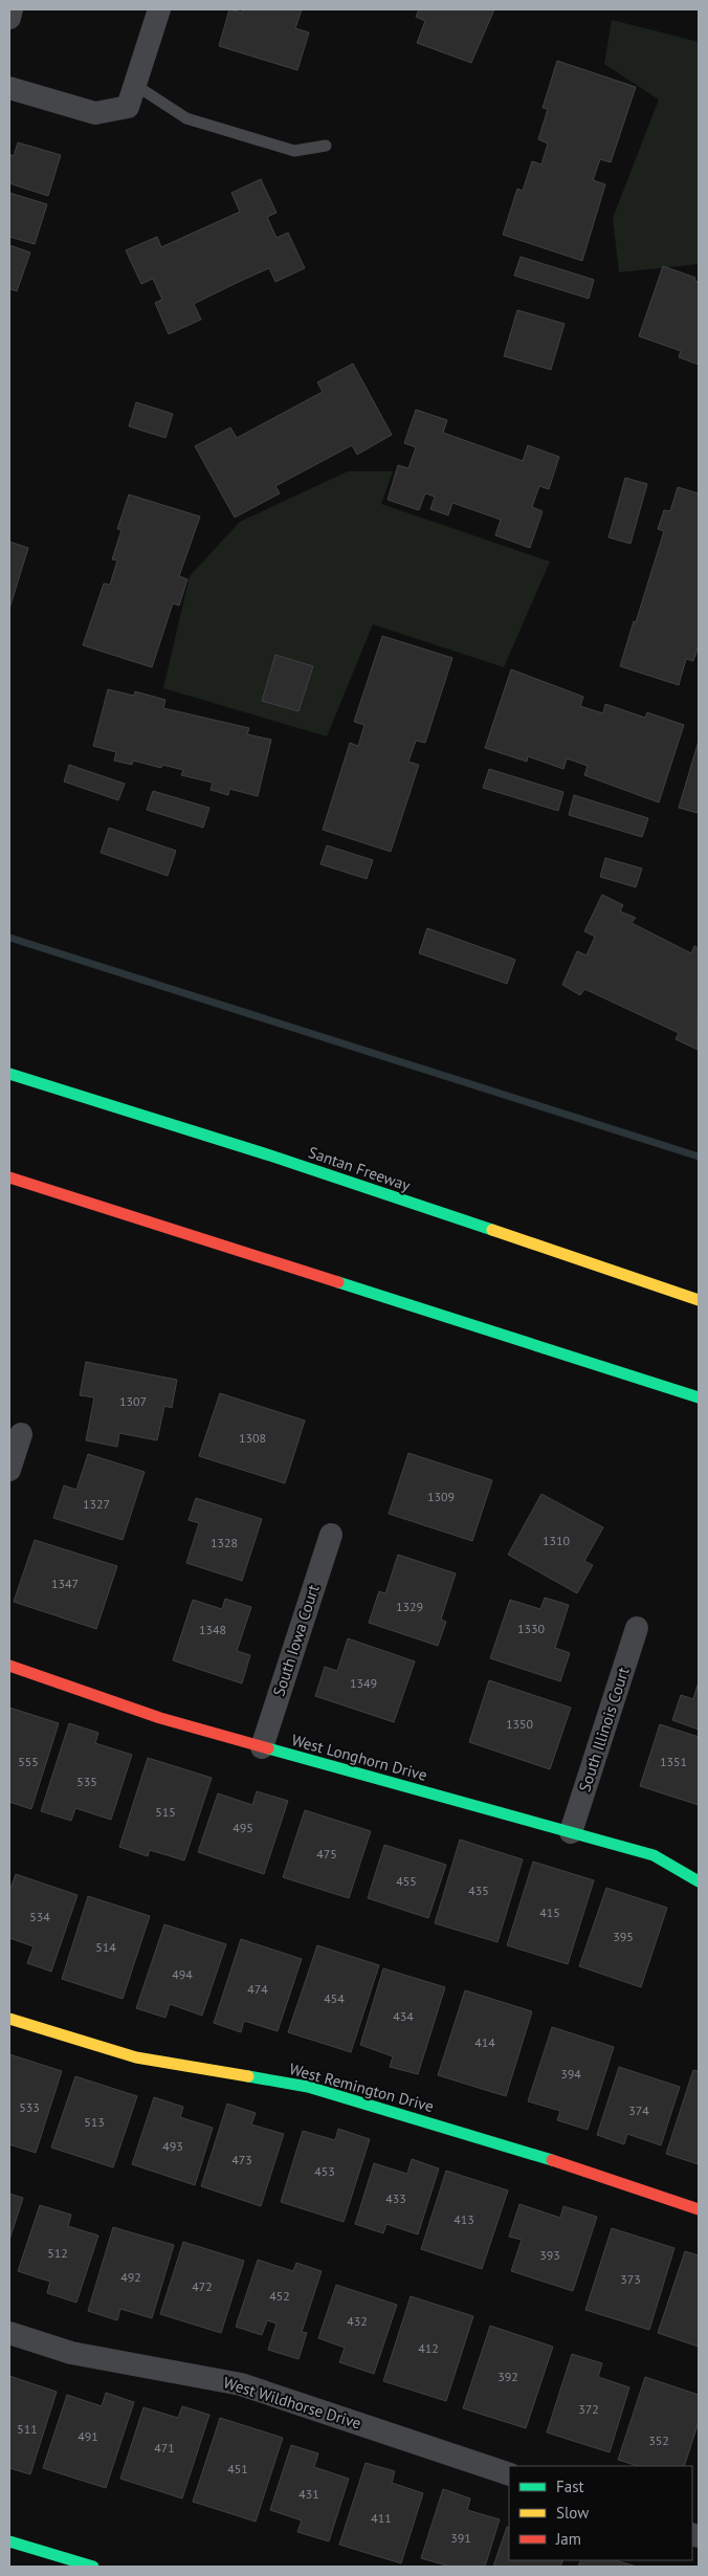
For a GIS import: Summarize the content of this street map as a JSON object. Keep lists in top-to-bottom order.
{
  "streets": {
    "main road": ["Santan Freeway", "West Longhorn Drive", "West Remington Drive"],
    "street": ["South Iowa Court", "South Illinois Court", "West Wildhorse Drive"]
  },
  "crossings": [
    ["South Iowa Court", "West Longhorn Drive"],
    ["South Illinois Court", "West Longhorn Drive"]
  ],
  "house_numbers": [
    "1307",
    "1308",
    "1309",
    "1327",
    "1310",
    "1328",
    "1347",
    "1329",
    "1330",
    "1348",
    "1349",
    "1350",
    "555",
    "1351",
    "535",
    "515",
    "495",
    "475",
    "455",
    "435",
    "415",
    "534",
    "395",
    "514",
    "494",
    "474",
    "454",
    "434",
    "414",
    "394",
    "533",
    "374",
    "513",
    "493",
    "473",
    "453",
    "433",
    "413",
    "512",
    "393",
    "492",
    "373",
    "472",
    "452",
    "432",
    "412",
    "392",
    "372",
    "511",
    "491",
    "352",
    "471",
    "451",
    "431",
    "411",
    "391"
  ],
  "legend": ["Fast", "Slow", "Jam"]
}
